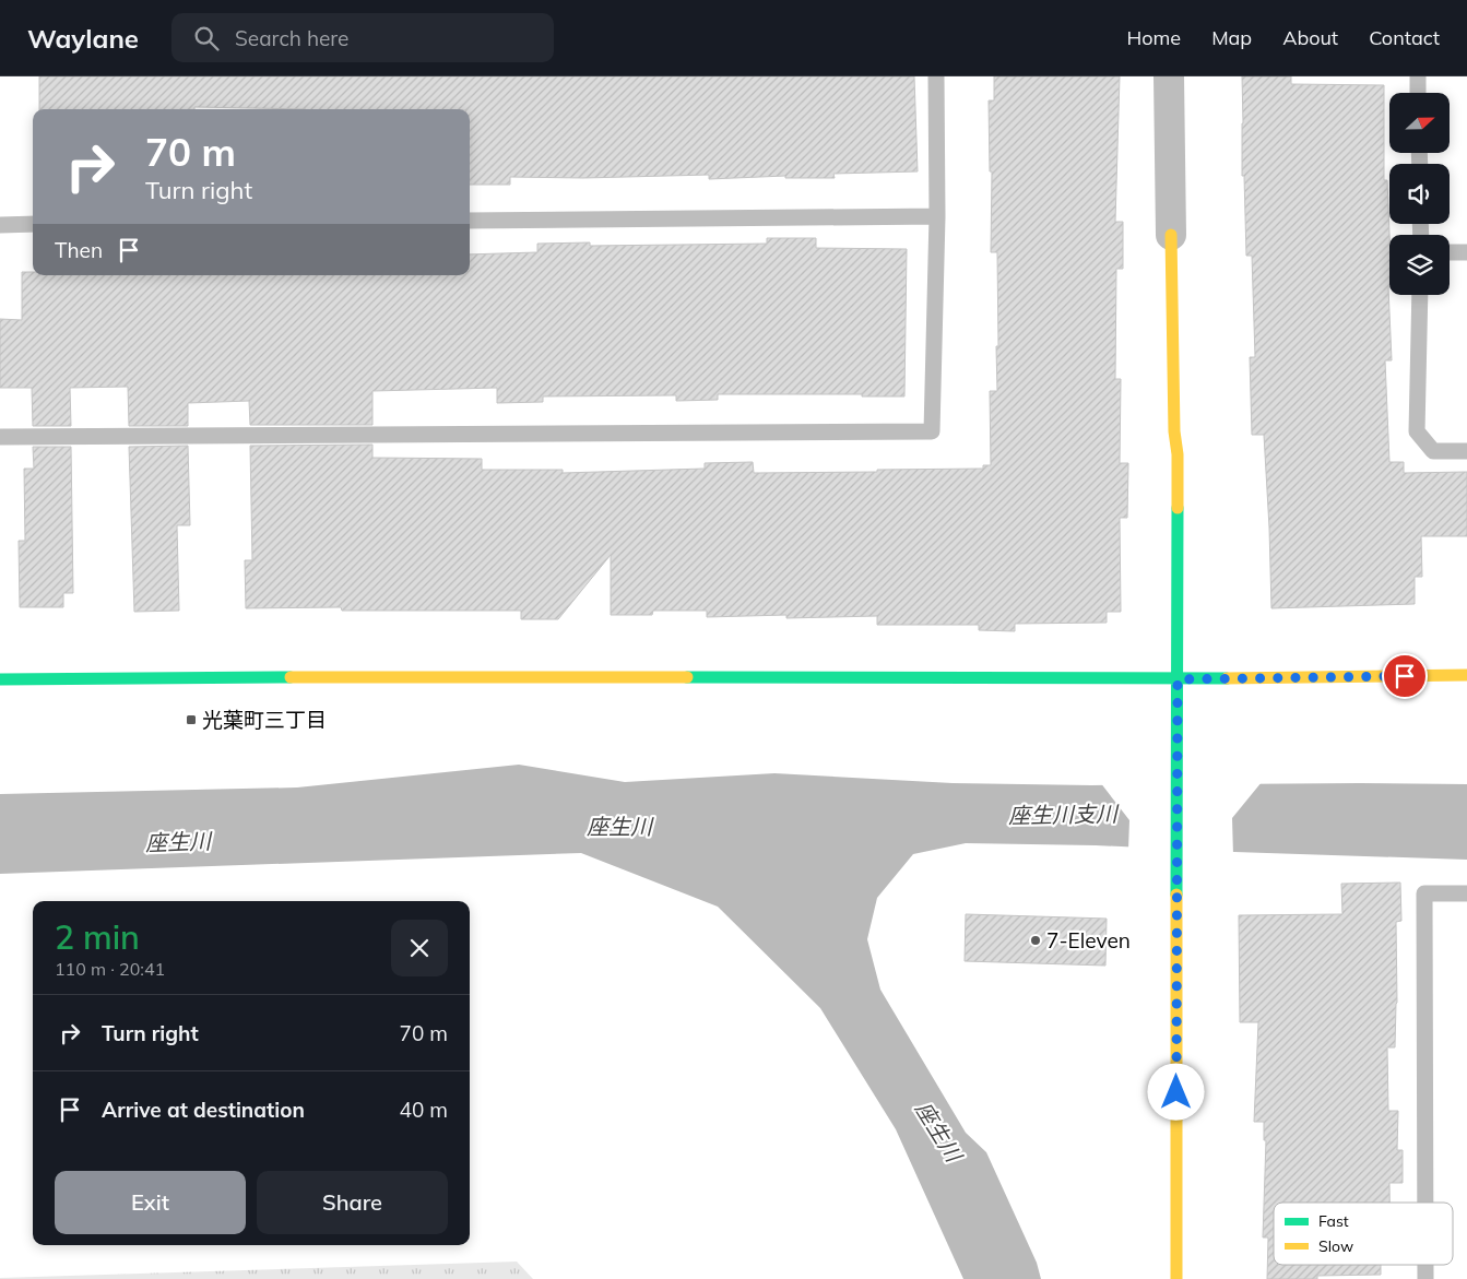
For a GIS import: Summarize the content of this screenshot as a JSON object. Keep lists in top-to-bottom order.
{
  "water": ["座生川支川", "座生川"],
  "places": {
    "transit": ["光葉町三丁目"],
    "other": ["7-Eleven"]
  },
  "legend": ["Fast", "Slow"],
  "north": "right",
  "page": {
    "header": "Waylane",
    "search": "Search here",
    "nav": [
      "Home",
      "Map",
      "About",
      "Contact"
    ],
    "turn": ["70 m", "Turn right"],
    "then": "Then",
    "heading": ["2 min", "110 m · 20:41"],
    "list": [
      {
        "name": "Turn right",
        "value": "70 m"
      },
      {
        "name": "Arrive at destination",
        "value": "40 m"
      }
    ],
    "buttons": ["Exit", "Share"]
  }
}
